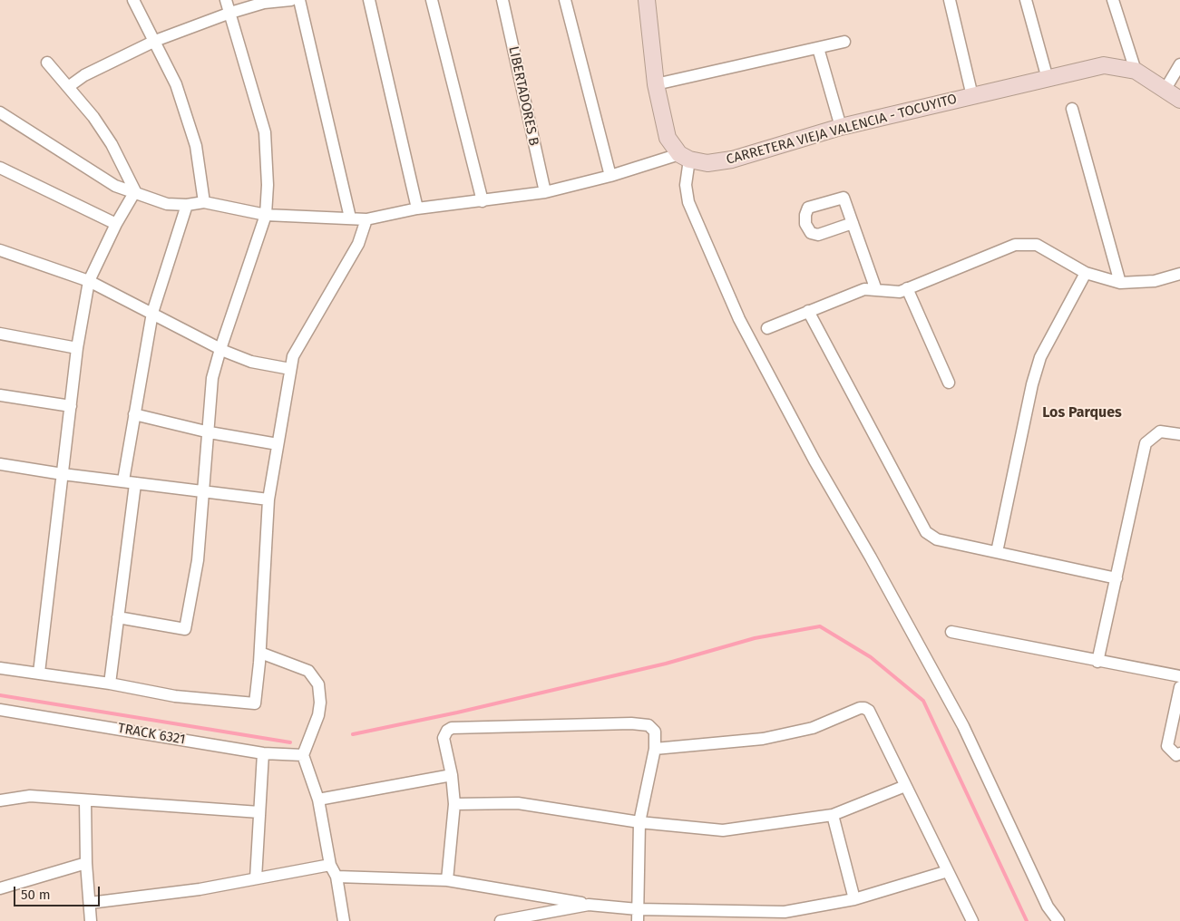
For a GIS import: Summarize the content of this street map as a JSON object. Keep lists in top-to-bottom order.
{
  "streets": {
    "street": ["LIBERTADORES B", "CARRETERA VIEJA VALENCIA - TOCUYITO", "TRACK 6321"]
  },
  "districts": ["Los Parques"],
  "scale_bar": "50 m"
}
